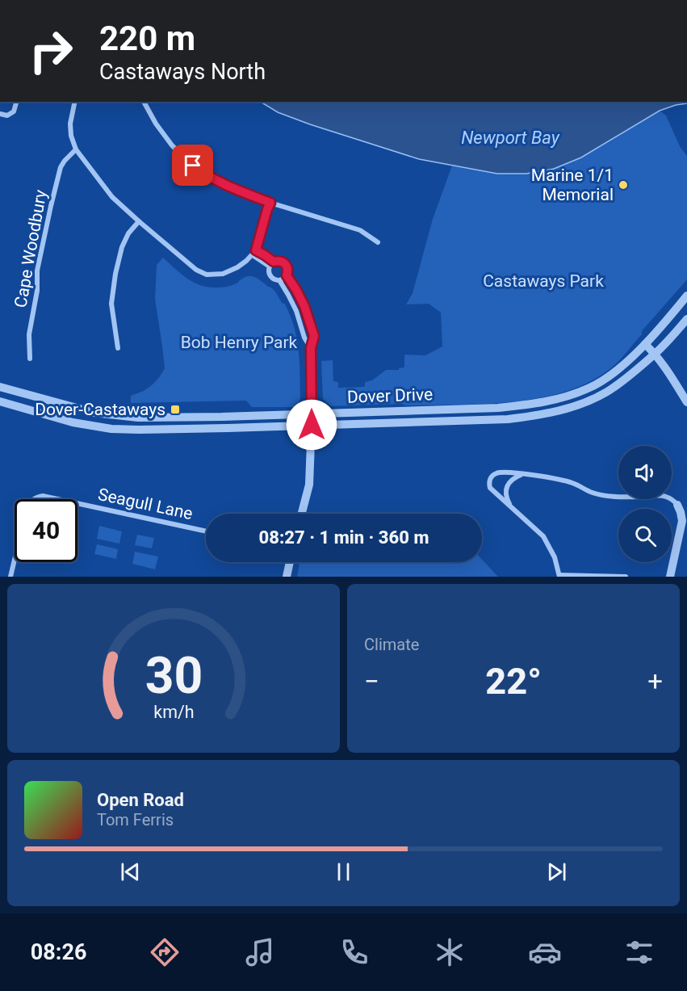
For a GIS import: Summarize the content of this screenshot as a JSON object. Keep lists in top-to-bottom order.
{
  "streets": {
    "street": ["Cape Woodbury", "Dover Drive", "Seagull Lane"]
  },
  "water": ["Newport Bay"],
  "parks": ["Castaways Park", "Bob Henry Park"],
  "places": {
    "other": ["Marine 1/1 Memorial"],
    "transit": ["Dover-Castaways"]
  },
  "page": {
    "turn": ["220 m", "Castaways North"],
    "limit": "40",
    "trip": "08:27 · 1 min · 360 m",
    "tile": "Climate",
    "heat": ["−", "22°", "+"],
    "song": ["Open Road", "Tom Ferris"],
    "tabs": "08:26",
    "gauge": ["30", "km/h"]
  }
}
